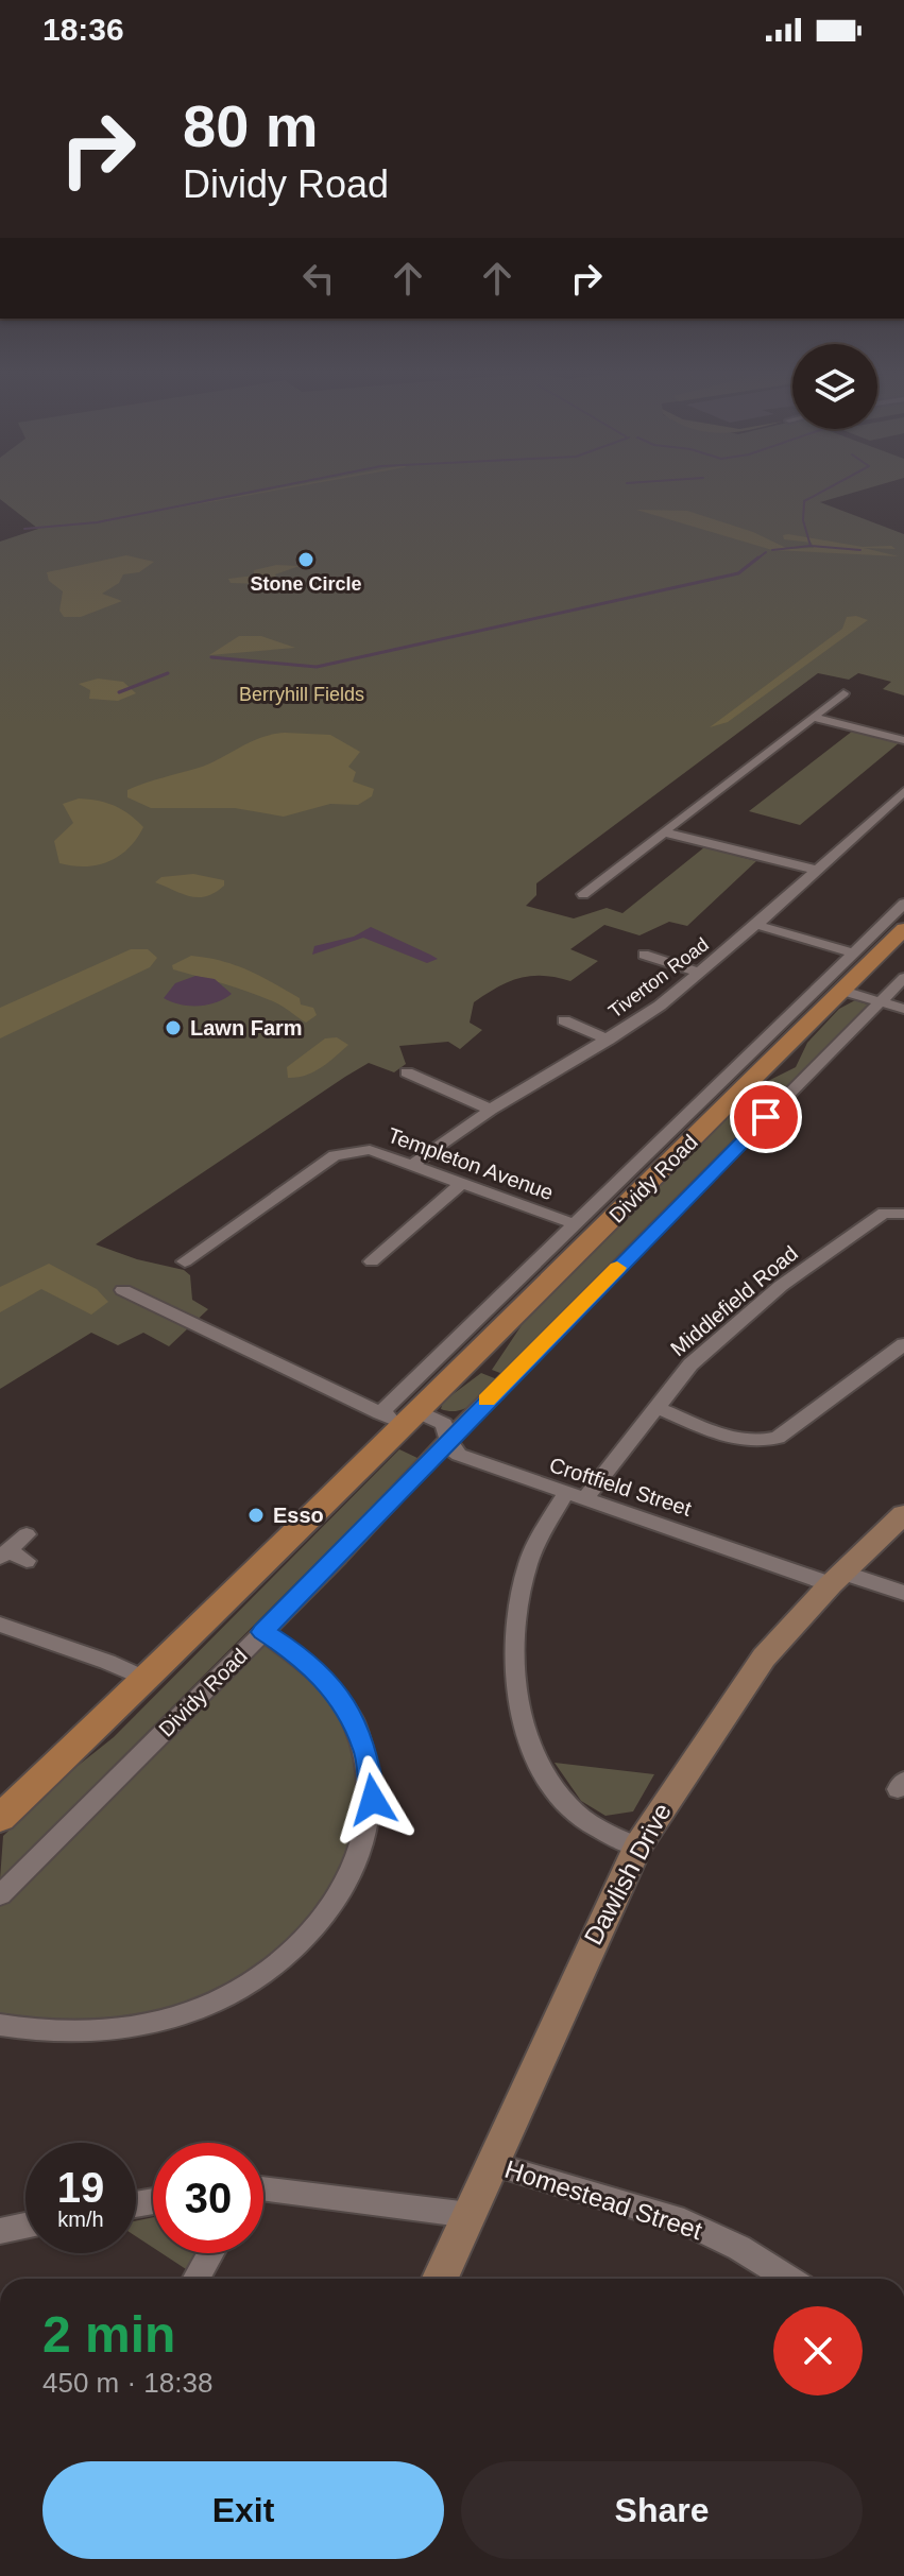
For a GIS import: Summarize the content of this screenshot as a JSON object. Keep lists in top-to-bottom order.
{
  "streets": {
    "main road": ["Dividy Road"],
    "street": [
      "Tiverton Road",
      "Templeton Avenue",
      "Middlefield Road",
      "Croftfield Street",
      "Dawlish Drive",
      "Homestead Street"
    ]
  },
  "crossings": [
    ["Tiverton Road", "Templeton Avenue"],
    ["Templeton Avenue", "Dividy Road"],
    ["Dividy Road", "Croftfield Street"],
    ["Middlefield Road", "Croftfield Street"],
    ["Croftfield Street", "Dawlish Drive"],
    ["Dawlish Drive", "Homestead Street"]
  ],
  "parks": ["Berryhill Fields"],
  "places": ["Stone Circle", "Lawn Farm", "Esso"],
  "page": {
    "status": "18:36",
    "turn": ["80 m", "Dividy Road"],
    "speed": "19 km/h",
    "limit": "30",
    "heading": ["2 min", "450 m · 18:38"],
    "buttons": ["Exit", "Share"]
  }
}
